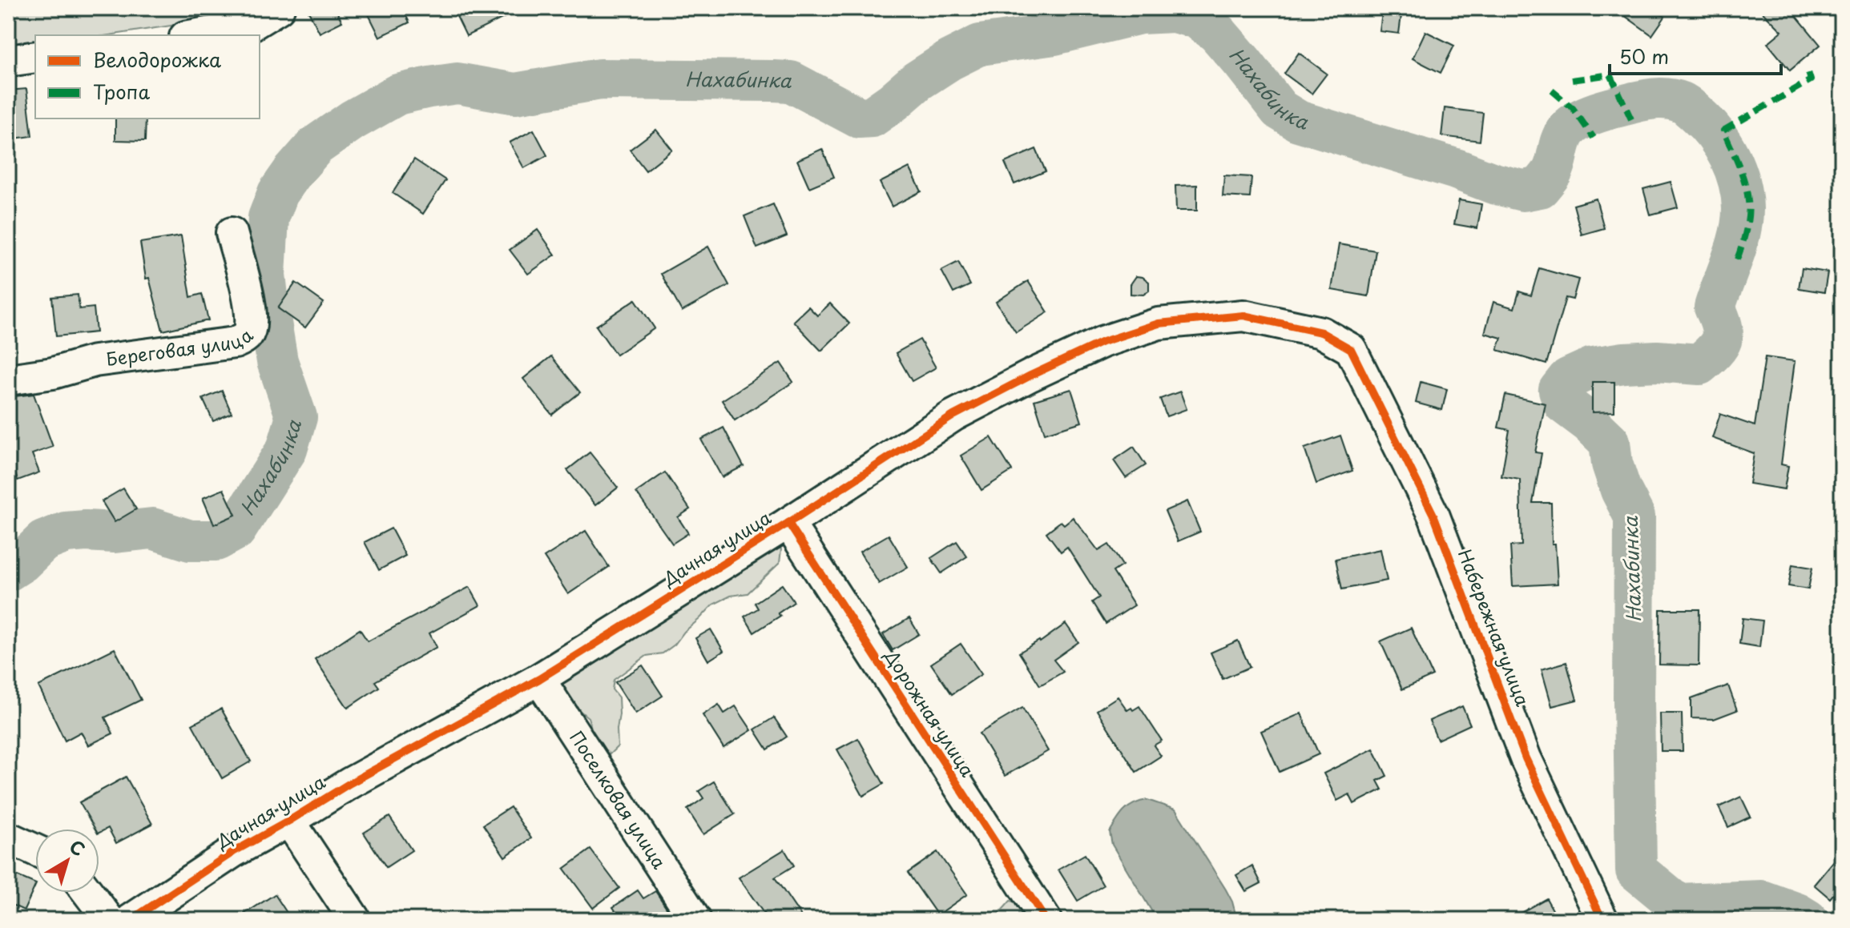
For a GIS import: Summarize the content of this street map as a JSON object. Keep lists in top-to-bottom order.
{
  "streets": {
    "street": [
      "Береговая улица",
      "Дачная улица",
      "Набережная улица",
      "Дорожная улица",
      "Поселковая улица"
    ]
  },
  "crossings": [
    ["Дачная улица", "Набережная улица"],
    ["Дачная улица", "Дорожная улица"],
    ["Дачная улица", "Поселковая улица"]
  ],
  "water": ["Нахабинка"],
  "legend": ["Велодорожка", "Тропа"],
  "scale_bar": "50 m",
  "north": "top right"
}
